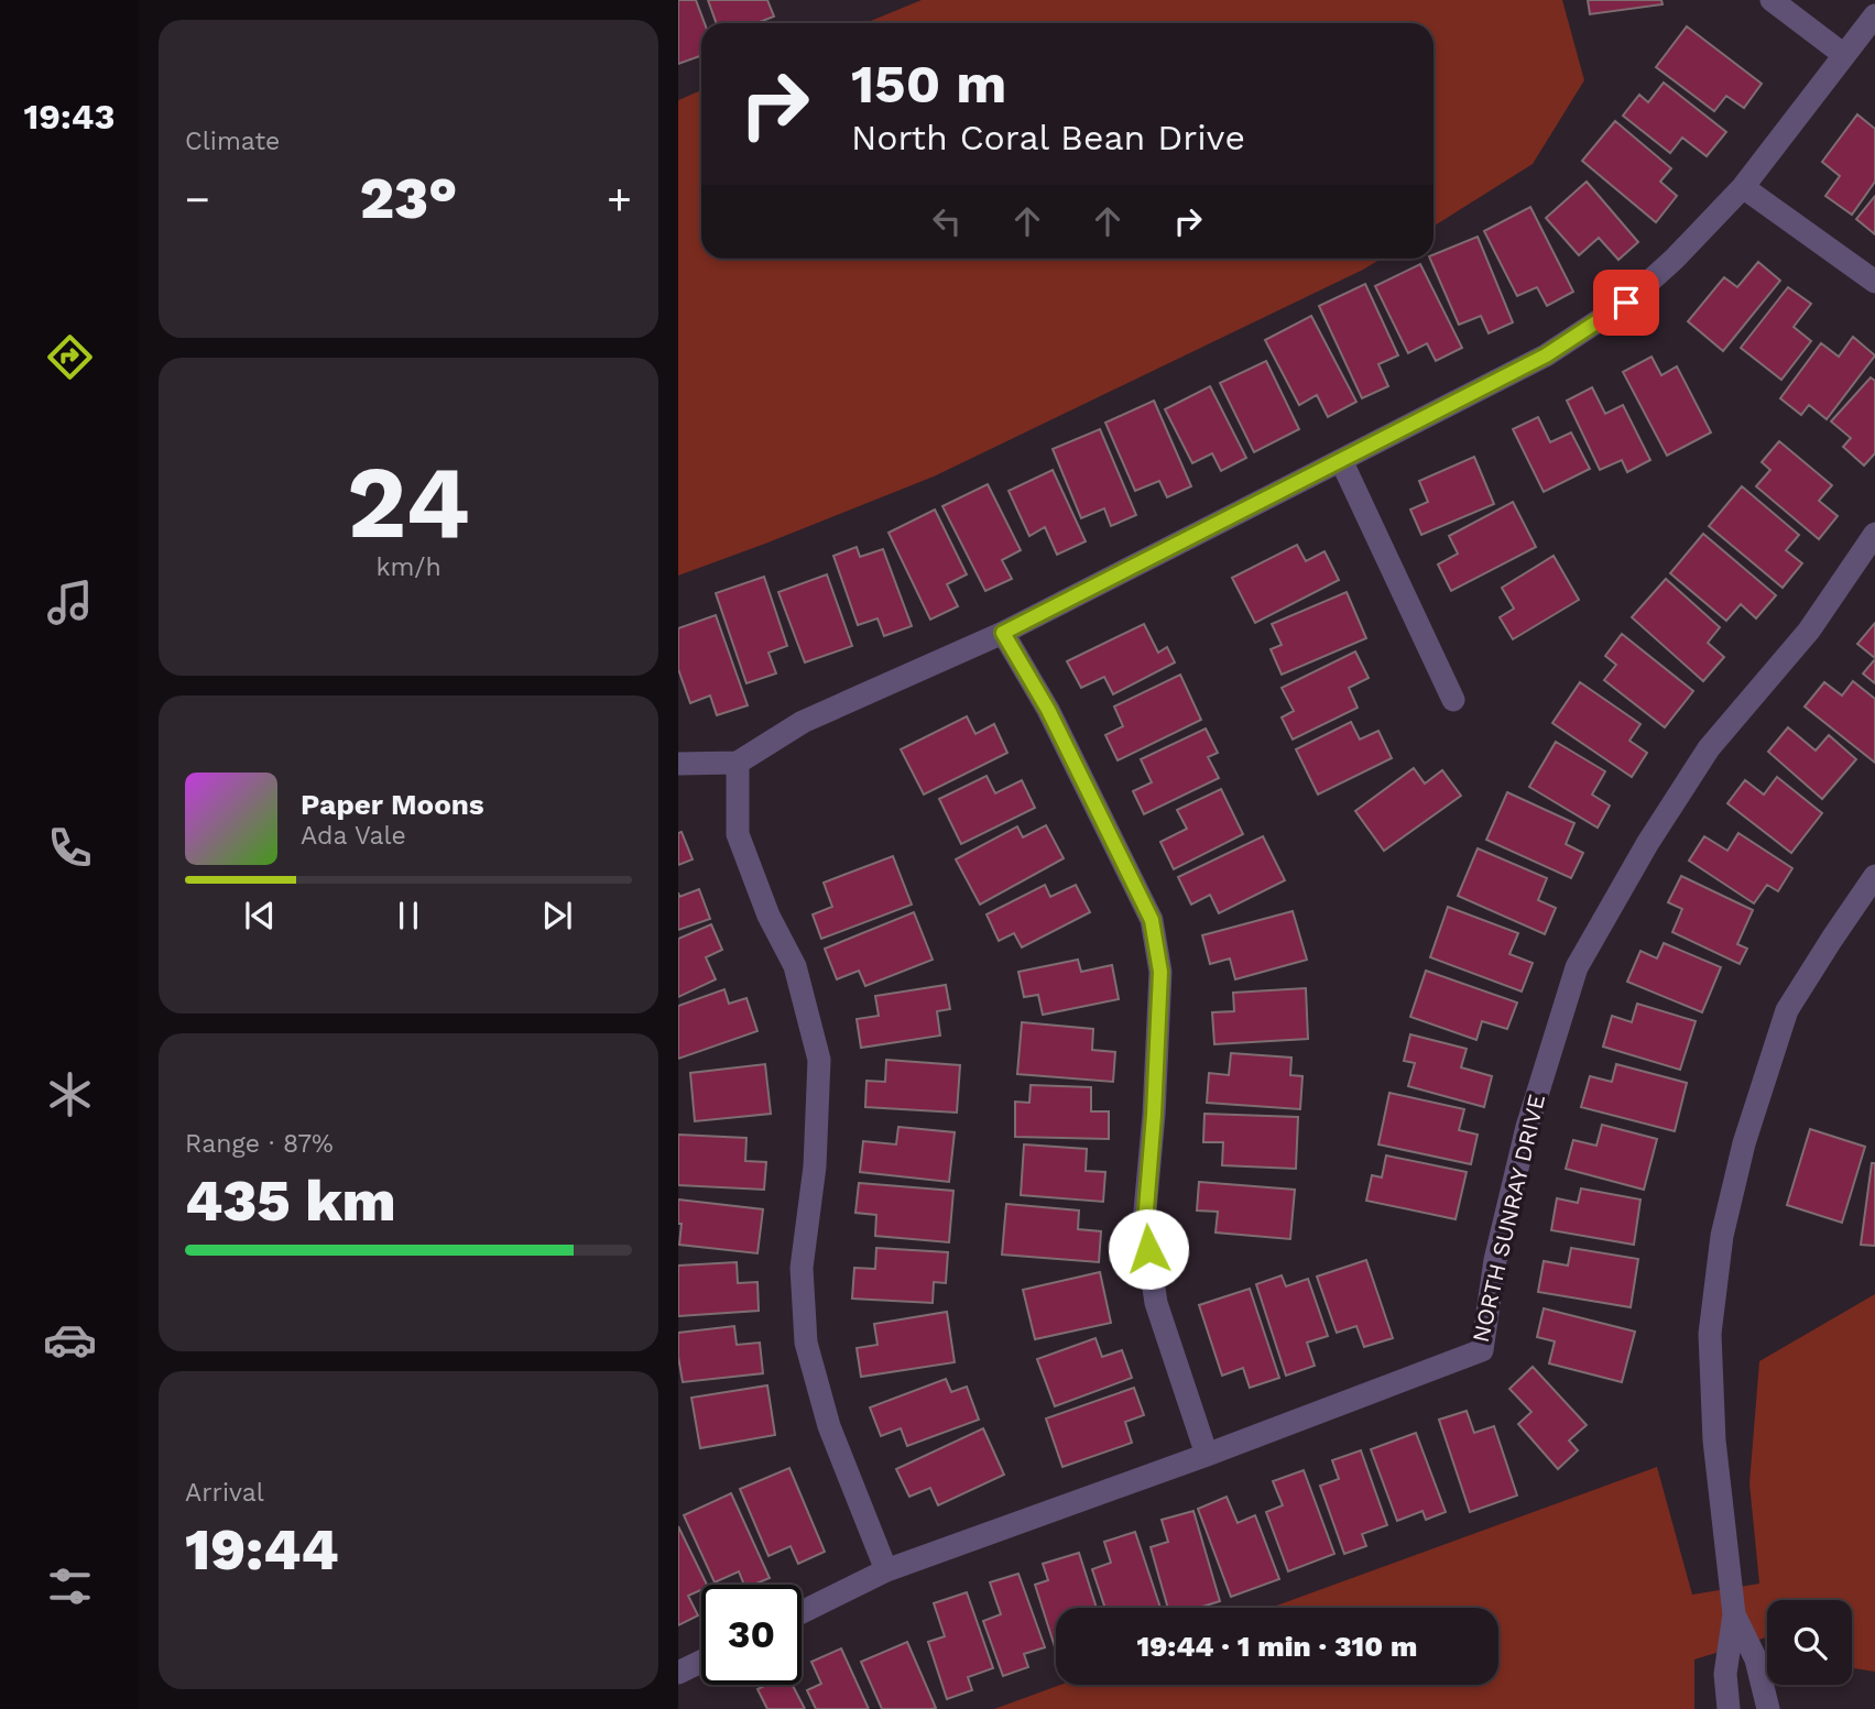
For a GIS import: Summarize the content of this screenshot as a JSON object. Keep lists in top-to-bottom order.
{
  "streets": {
    "street": ["NORTH SUNRAY DRIVE"]
  },
  "page": {
    "tabs": "19:43",
    "tile": [
      "Climate",
      ["24", "km/h"],
      ["Range · 87%", "435 km"],
      ["Arrival", "19:44"]
    ],
    "turn": ["150 m", "North Coral Bean Drive"],
    "heat": ["−", "23°", "+"],
    "song": ["Paper Moons", "Ada Vale"],
    "limit": "30",
    "trip": "19:44 · 1 min · 310 m"
  }
}
